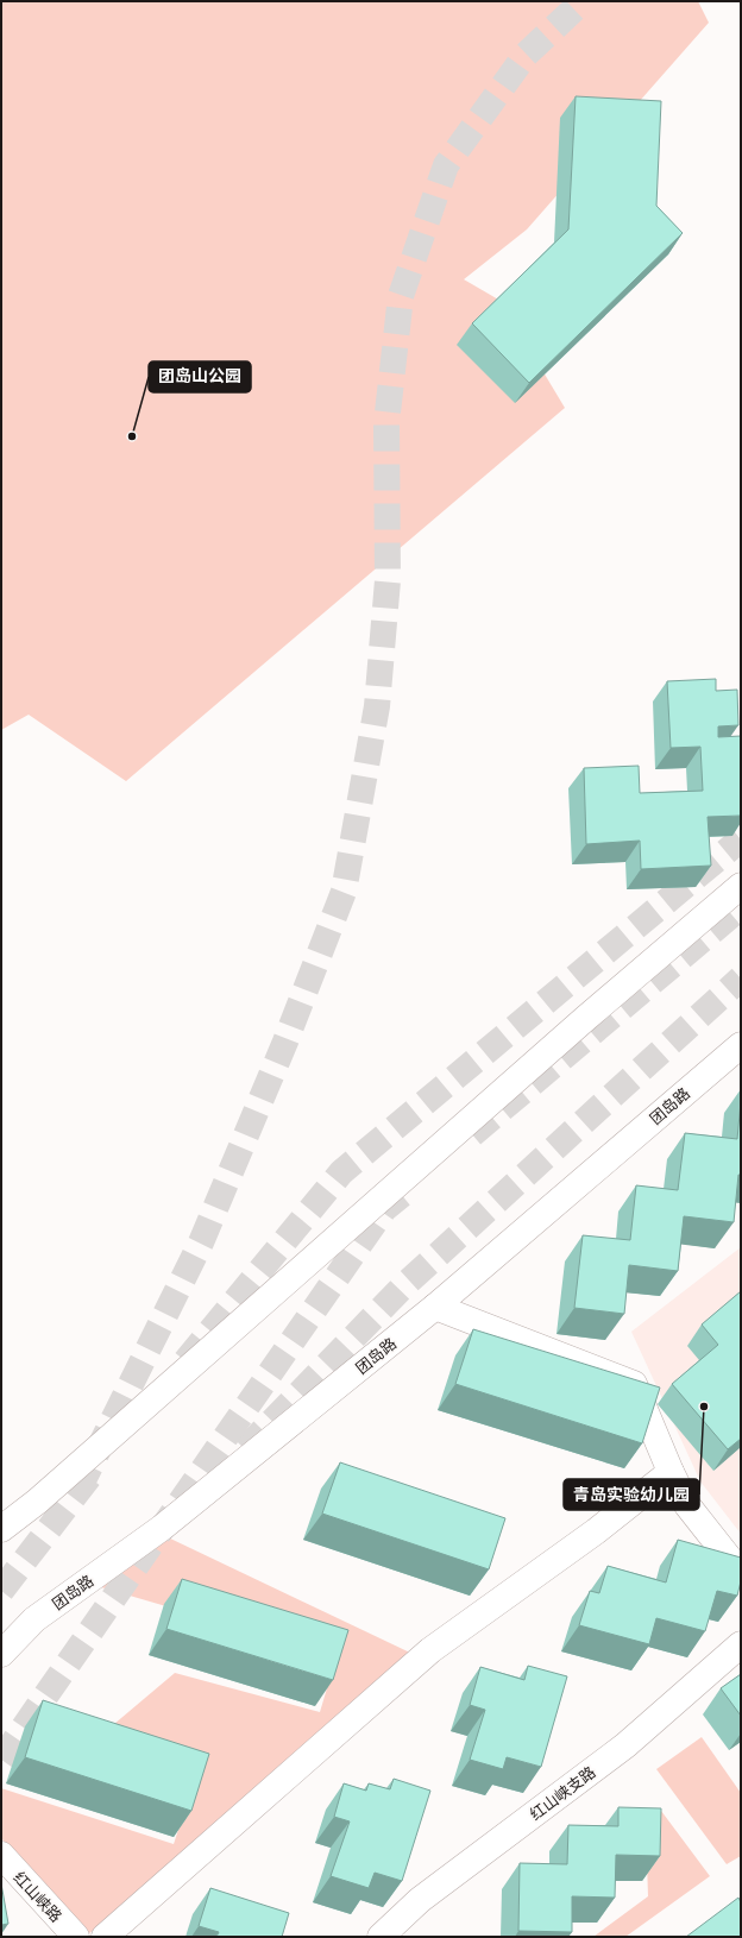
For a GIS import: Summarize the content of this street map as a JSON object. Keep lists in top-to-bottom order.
{
  "streets": {
    "street": ["团岛路", "红山峡支路", "红山峡路"]
  },
  "places": ["团岛山公园", "青岛实验幼儿园"]
}
